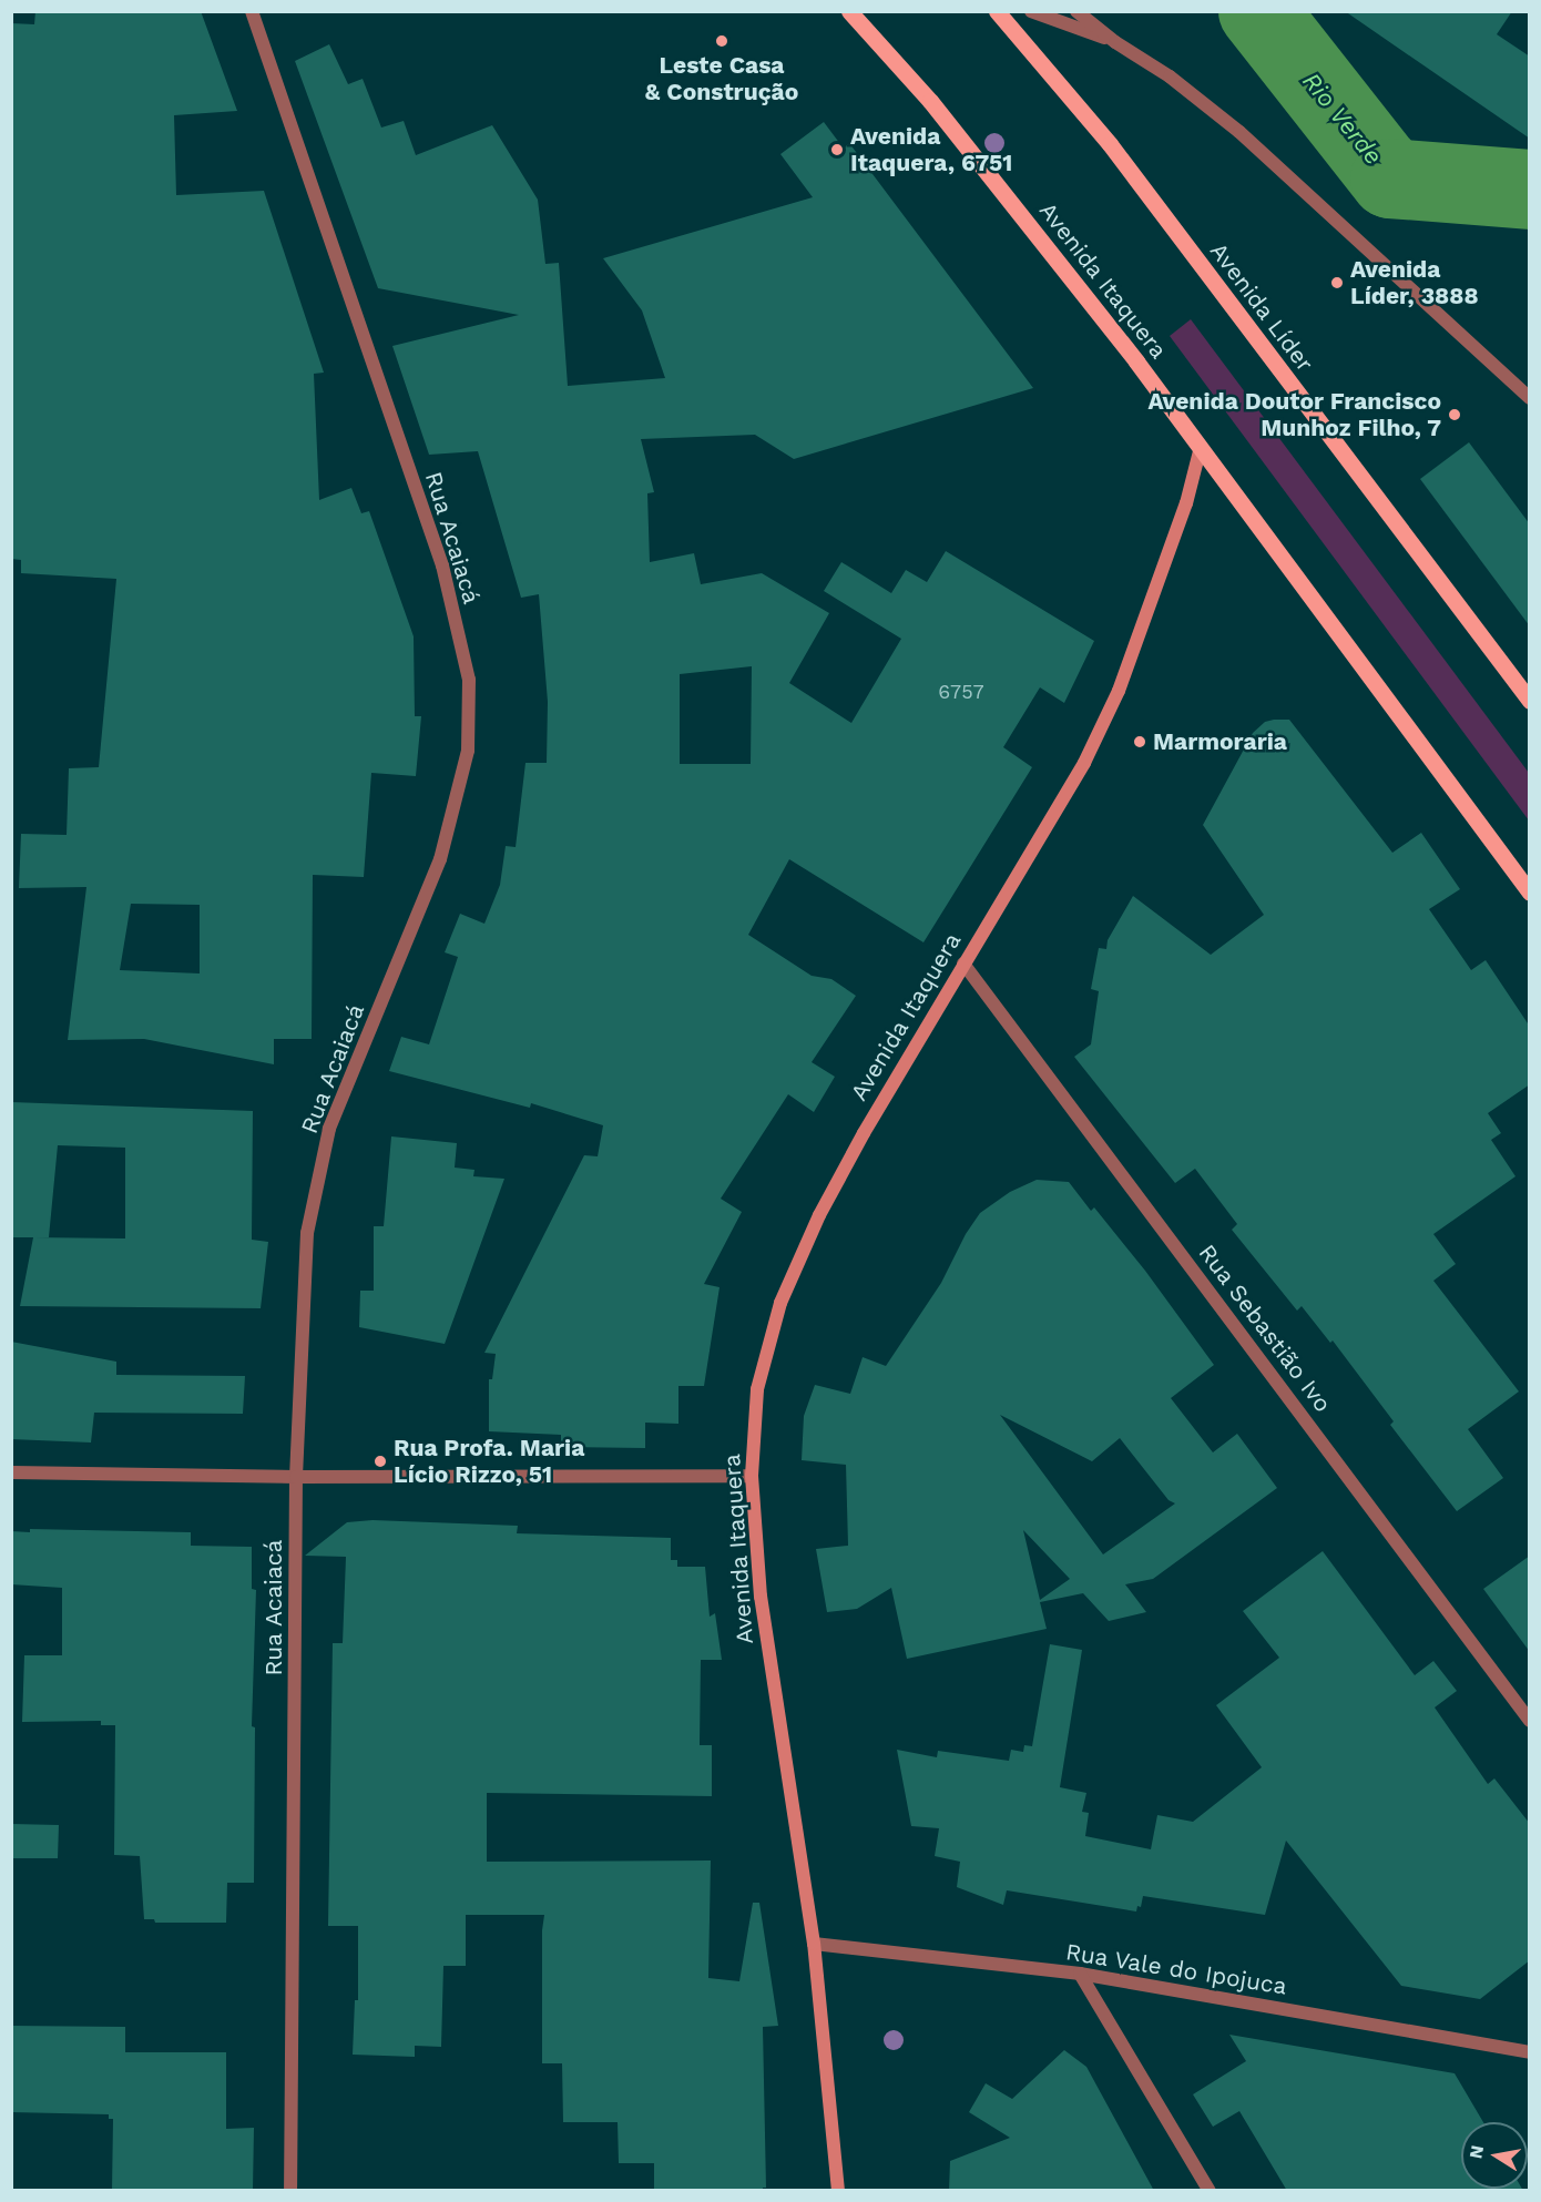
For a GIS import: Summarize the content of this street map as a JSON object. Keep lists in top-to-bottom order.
{
  "streets": {
    "main road": ["Avenida Itaquera", "Avenida Líder"],
    "street": ["Rua Acaiacá", "Rua Sebastião Ivo", "Rua Vale do Ipojuca"]
  },
  "crossings": [
    ["Avenida Itaquera", "Rua Sebastião Ivo"],
    ["Avenida Itaquera", "Rua Vale do Ipojuca"]
  ],
  "water": ["Rio Verde"],
  "places": [
    "Leste Casa & Construção",
    "Avenida Itaquera, 6751",
    "Avenida Líder, 3888",
    "Avenida Doutor Francisco Munhoz Filho, 7",
    "Marmoraria",
    "Rua Profa. Maria Lício Rizzo, 51"
  ],
  "house_numbers": ["6757"],
  "north": "left"
}
